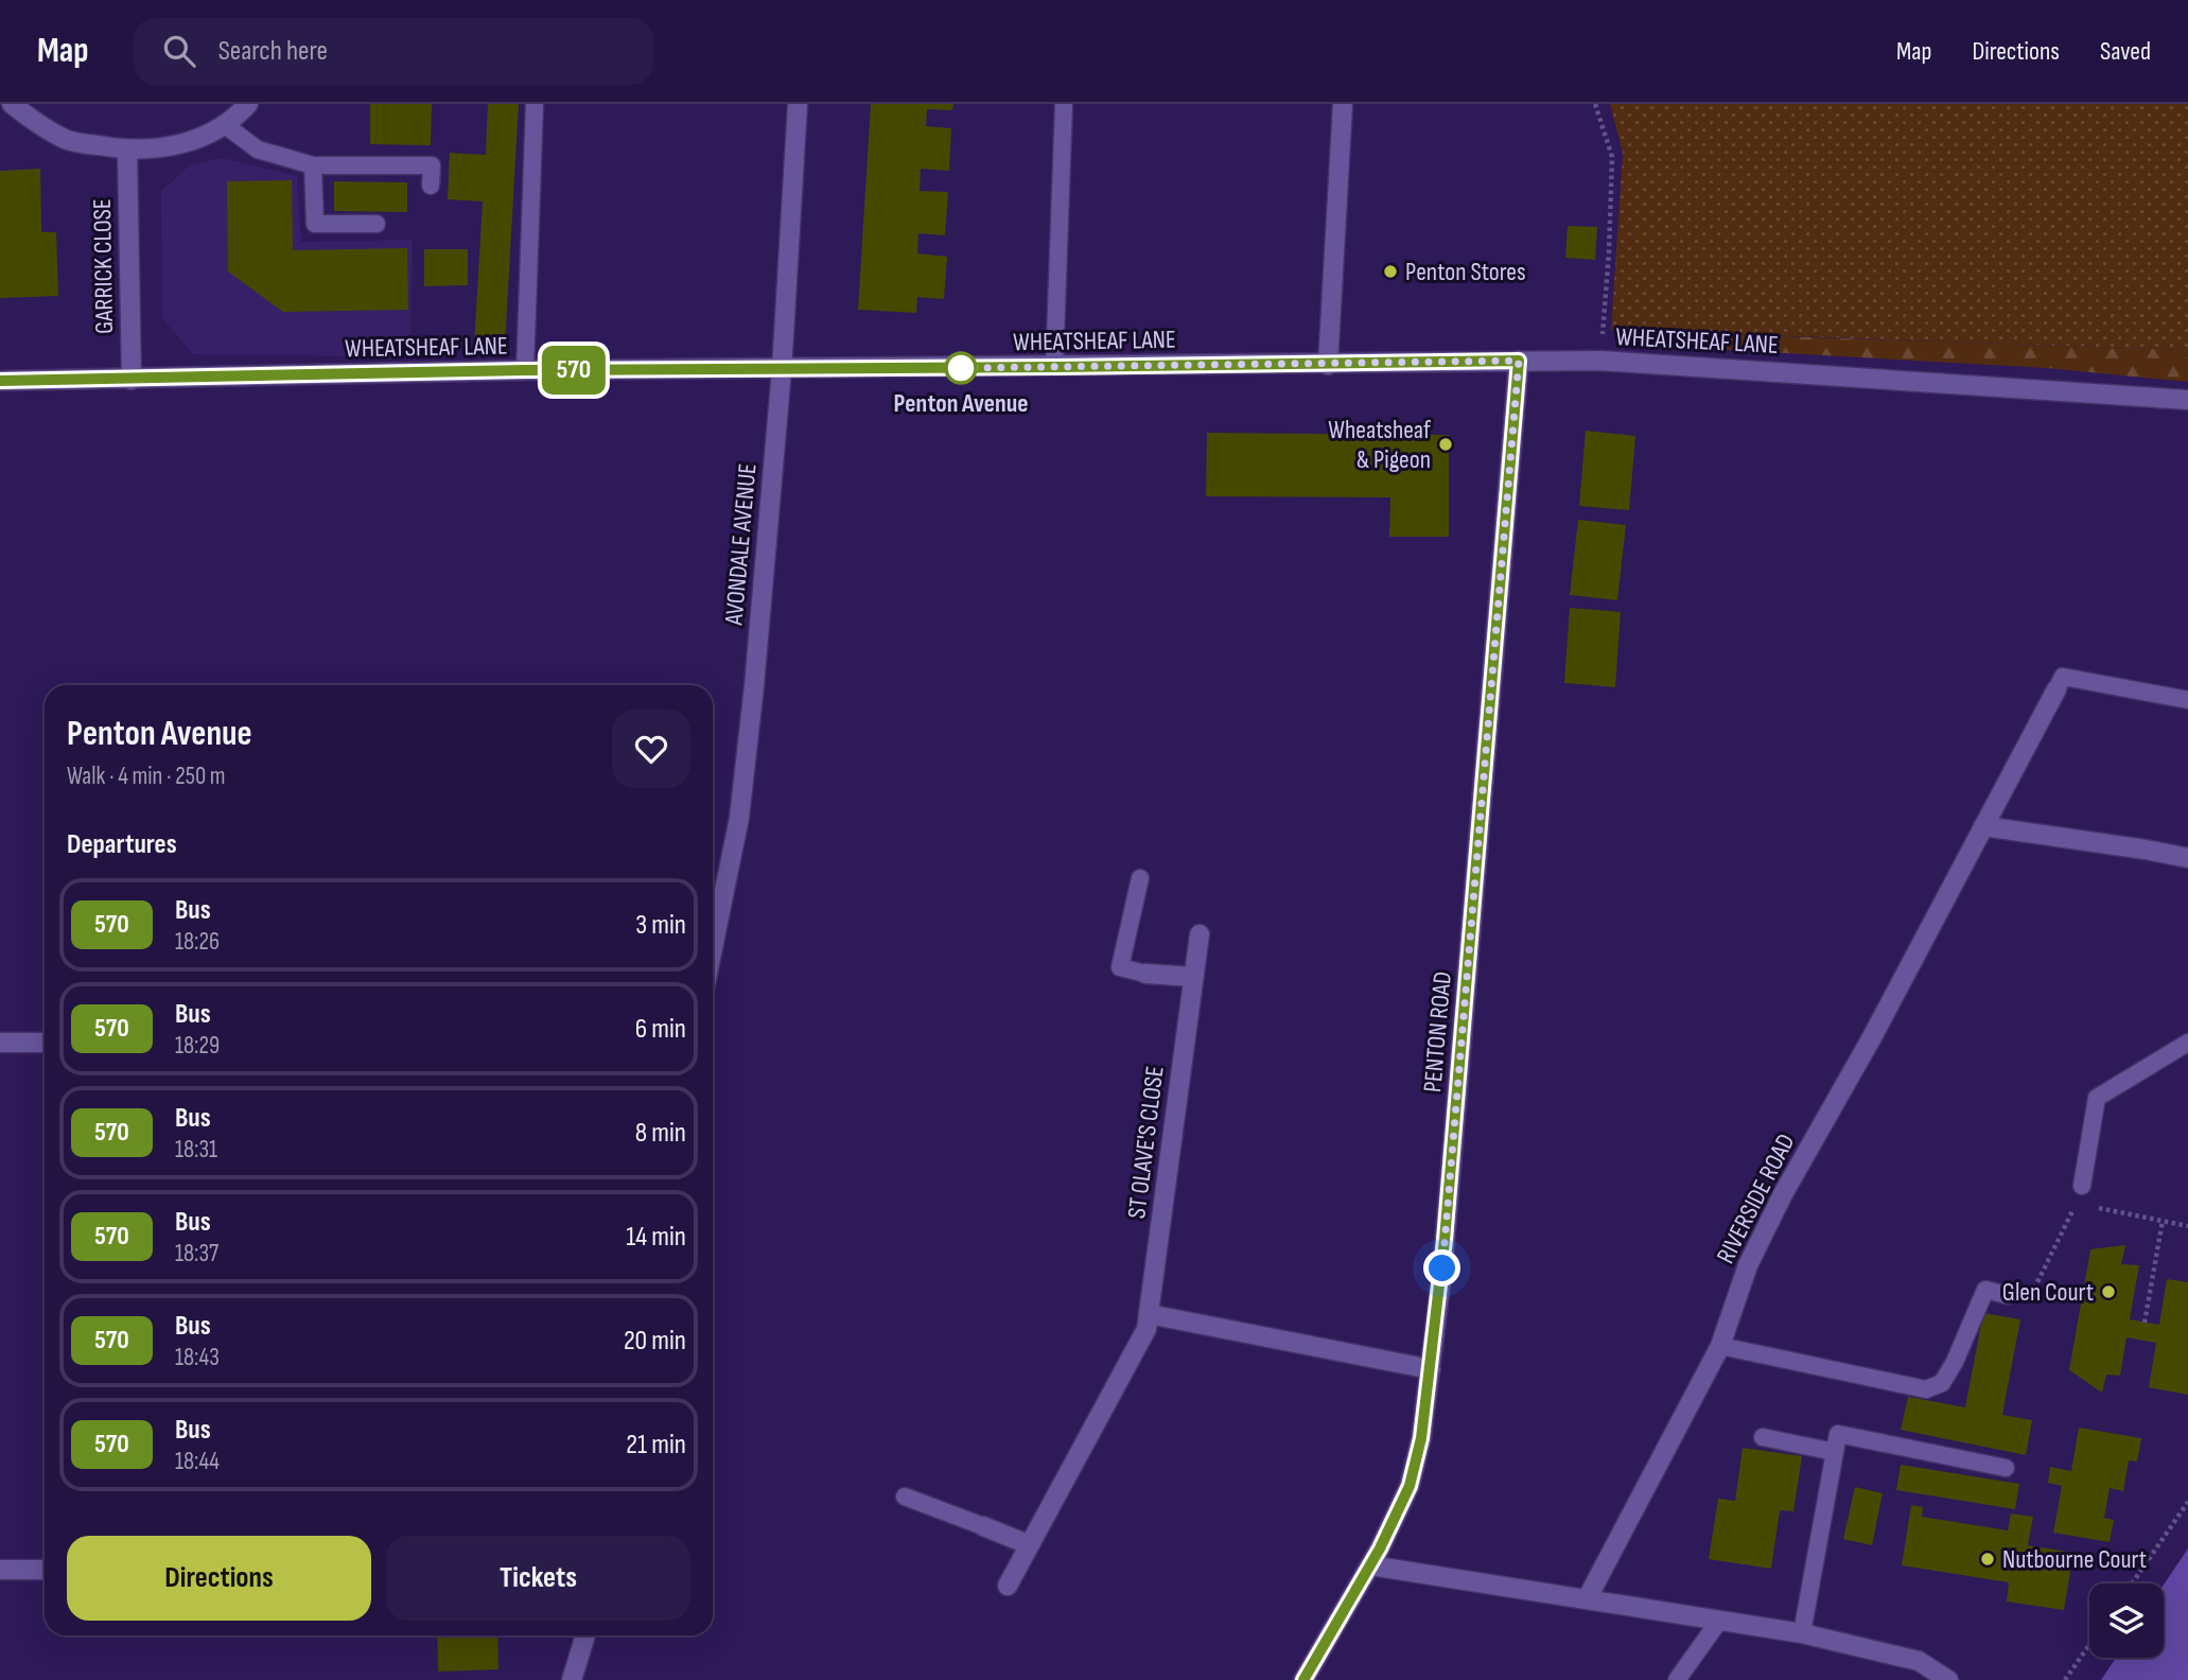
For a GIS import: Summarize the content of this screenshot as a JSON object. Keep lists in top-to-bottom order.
{
  "streets": {
    "street": [
      "GARRICK CLOSE",
      "WHEATSHEAF LANE",
      "AVONDALE AVENUE",
      "PENTON ROAD",
      "ST OLAVE'S CLOSE",
      "RIVERSIDE ROAD"
    ]
  },
  "crossings": [
    ["GARRICK CLOSE", "WHEATSHEAF LANE"],
    ["WHEATSHEAF LANE", "AVONDALE AVENUE"],
    ["WHEATSHEAF LANE", "PENTON ROAD"]
  ],
  "places": [
    "Penton Stores",
    "Penton Avenue",
    "Wheatsheaf & Pigeon",
    "Glen Court",
    "Nutbourne Court"
  ],
  "lines": ["bus line 570"],
  "page": {
    "header": "Map",
    "search": "Search here",
    "nav": ["Map", "Directions", "Saved"],
    "on_map": "570",
    "heading": [
      ["Penton Avenue", "Walk · 4 min · 250 m"],
      "Departures"
    ],
    "list": [
      {
        "mark": "570",
        "name": "Bus",
        "note": "18:26",
        "value": "3 min"
      },
      {
        "mark": "570",
        "name": "Bus",
        "note": "18:29",
        "value": "6 min"
      },
      {
        "mark": "570",
        "name": "Bus",
        "note": "18:31",
        "value": "8 min"
      },
      {
        "mark": "570",
        "name": "Bus",
        "note": "18:37",
        "value": "14 min"
      },
      {
        "mark": "570",
        "name": "Bus",
        "note": "18:43",
        "value": "20 min"
      },
      {
        "mark": "570",
        "name": "Bus",
        "note": "18:44",
        "value": "21 min"
      }
    ],
    "buttons": ["Directions", "Tickets"]
  }
}
